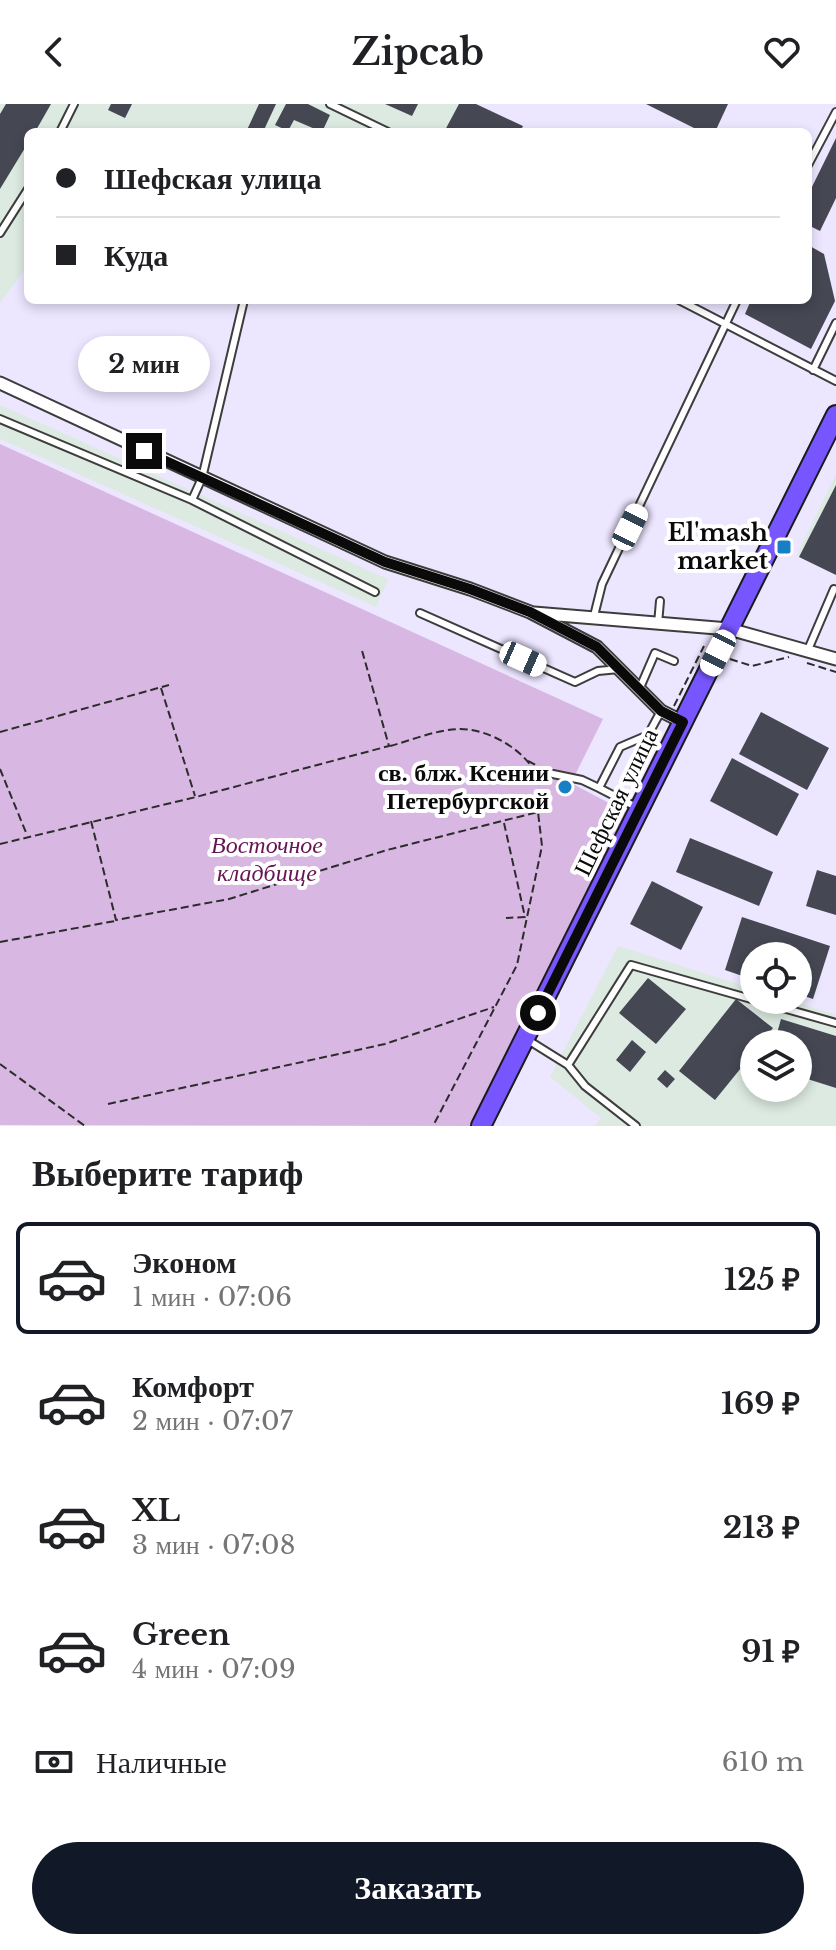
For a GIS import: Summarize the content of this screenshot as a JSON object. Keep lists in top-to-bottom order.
{
  "streets": {
    "main road": ["Шефская улица"]
  },
  "parks": ["Восточное кладбище"],
  "places": {
    "transit": ["El'mash market"],
    "other": ["св. блж. Ксении Петербургской"]
  },
  "page": {
    "header": "Zipcab",
    "banner": ["Шефская улица", "Куда"],
    "bubble": "2 мин",
    "heading": "Выберите тариф",
    "list": [
      {
        "name": "Эконом",
        "note": "1 мин · 07:06",
        "value": "125 ₽"
      },
      {
        "name": "Комфорт",
        "note": "2 мин · 07:07",
        "value": "169 ₽"
      },
      {
        "name": "XL",
        "note": "3 мин · 07:08",
        "value": "213 ₽"
      },
      {
        "name": "Green",
        "note": "4 мин · 07:09",
        "value": "91 ₽"
      }
    ],
    "pay": ["Наличные", "610 m"],
    "buttons": "Заказать"
  }
}
